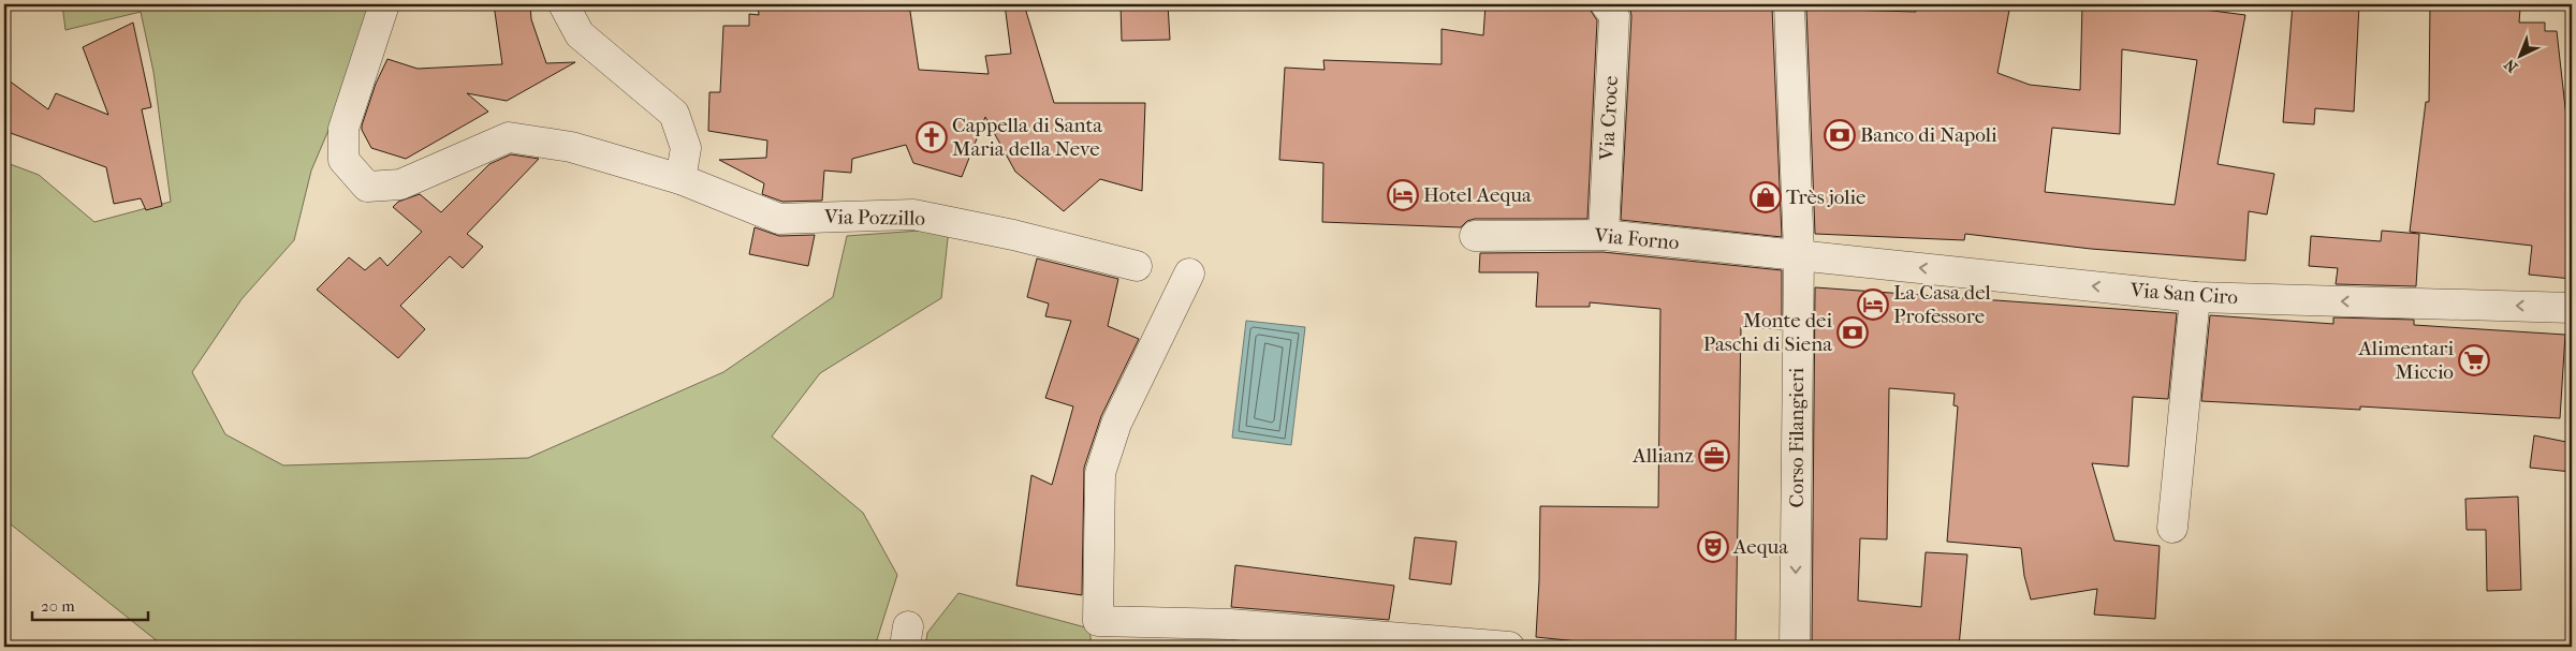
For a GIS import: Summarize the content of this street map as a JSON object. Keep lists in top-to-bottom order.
{
  "streets": {
    "street": [
      "Via Croce",
      "Via Pozzillo",
      "Via Forno",
      "Via San Ciro",
      "Corso Filangieri"
    ]
  },
  "crossings": [
    ["Via Croce", "Via Forno"],
    ["Via Forno", "Via San Ciro"],
    ["Via Forno", "Corso Filangieri"],
    ["Via San Ciro", "Corso Filangieri"]
  ],
  "one_way": ["Via San Ciro", "Corso Filangieri"],
  "places": {
    "bank": ["Banco di Napoli", "Monte dei Paschi di Siena"],
    "church": ["Cappella di Santa Maria della Neve"],
    "hotel": ["Hotel Aequa", "La Casa del Professore"],
    "shop": ["Très jolie"],
    "supermarket": ["Alimentari Miccio"],
    "office": ["Allianz"],
    "theatre": ["Aequa"]
  },
  "scale_bar": "20 m",
  "north": "bottom left"
}
